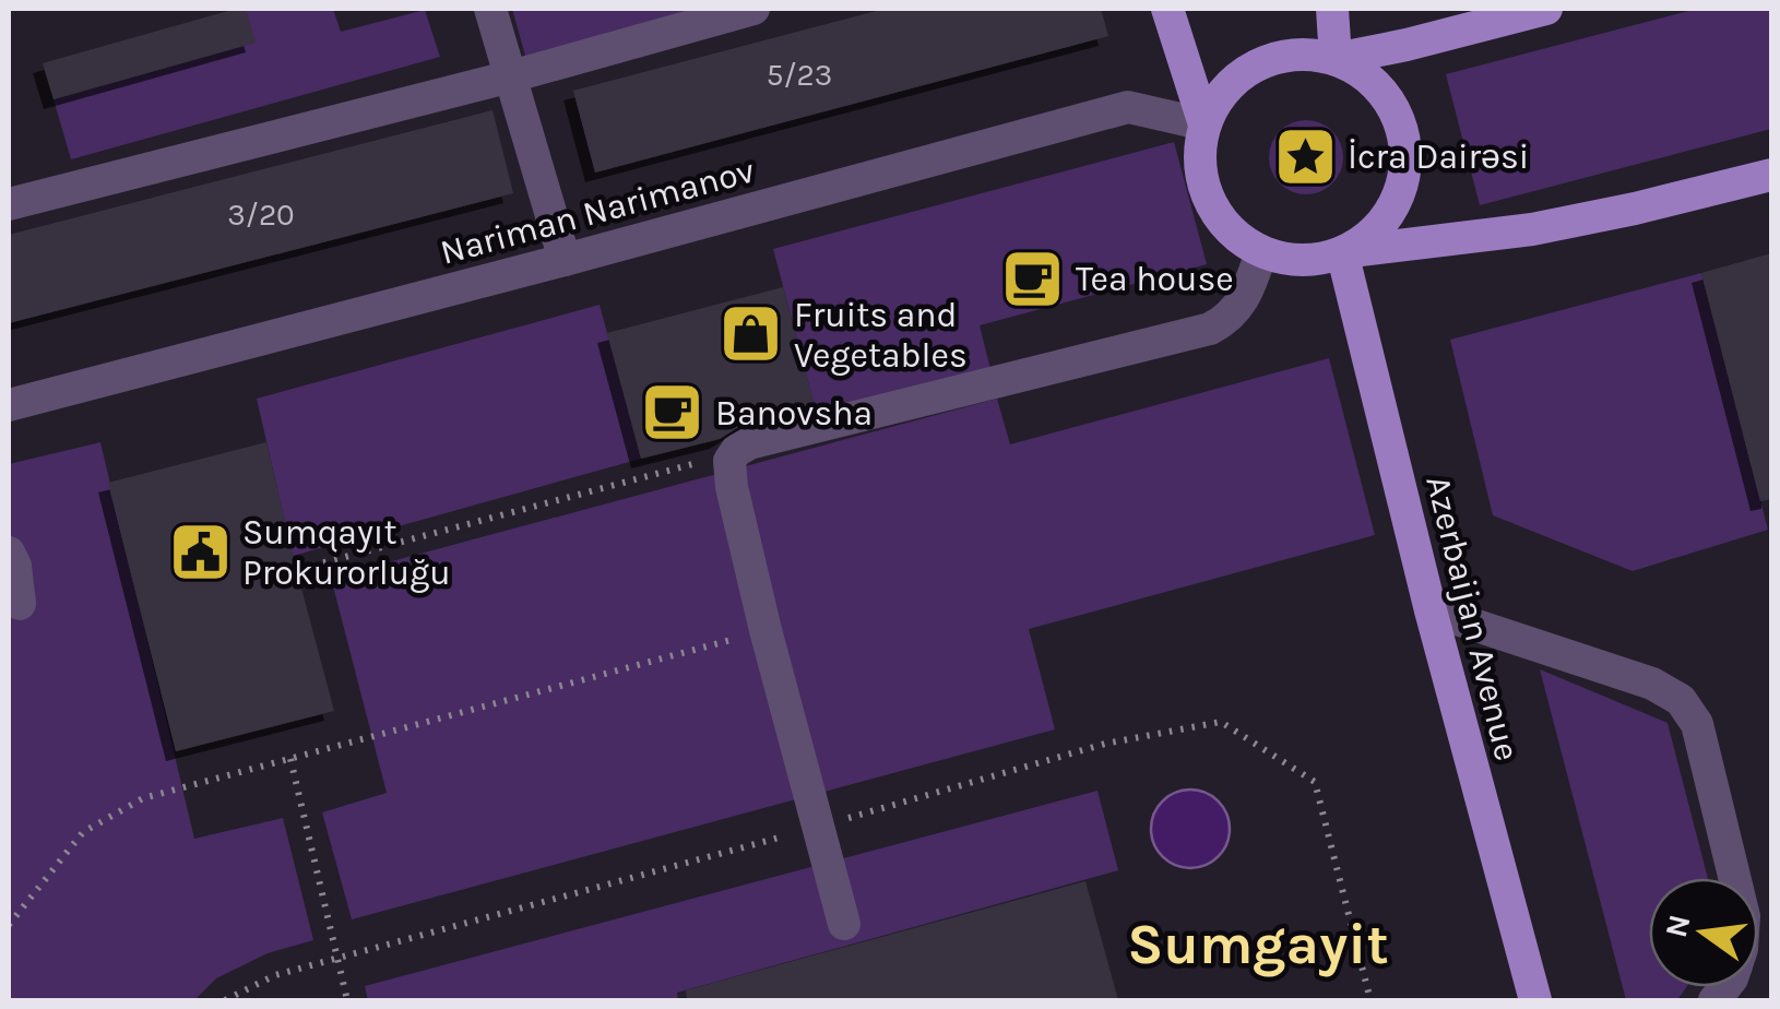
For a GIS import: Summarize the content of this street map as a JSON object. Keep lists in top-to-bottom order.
{
  "streets": {
    "main road": ["Azerbaijan Avenue"],
    "street": ["Nariman Narimanov"]
  },
  "crossings": [
    ["Nariman Narimanov", "Azerbaijan Avenue"]
  ],
  "districts": ["Sumgayit"],
  "places": {
    "place": ["İcra Dairəsi"],
    "cafe": ["Tea house", "Banovsha"],
    "shop": ["Fruits and Vegetables"],
    "public building": ["Sumqayıt Prokurorluğu"]
  },
  "house_numbers": ["5/23", "3/20"],
  "north": "left"
}
